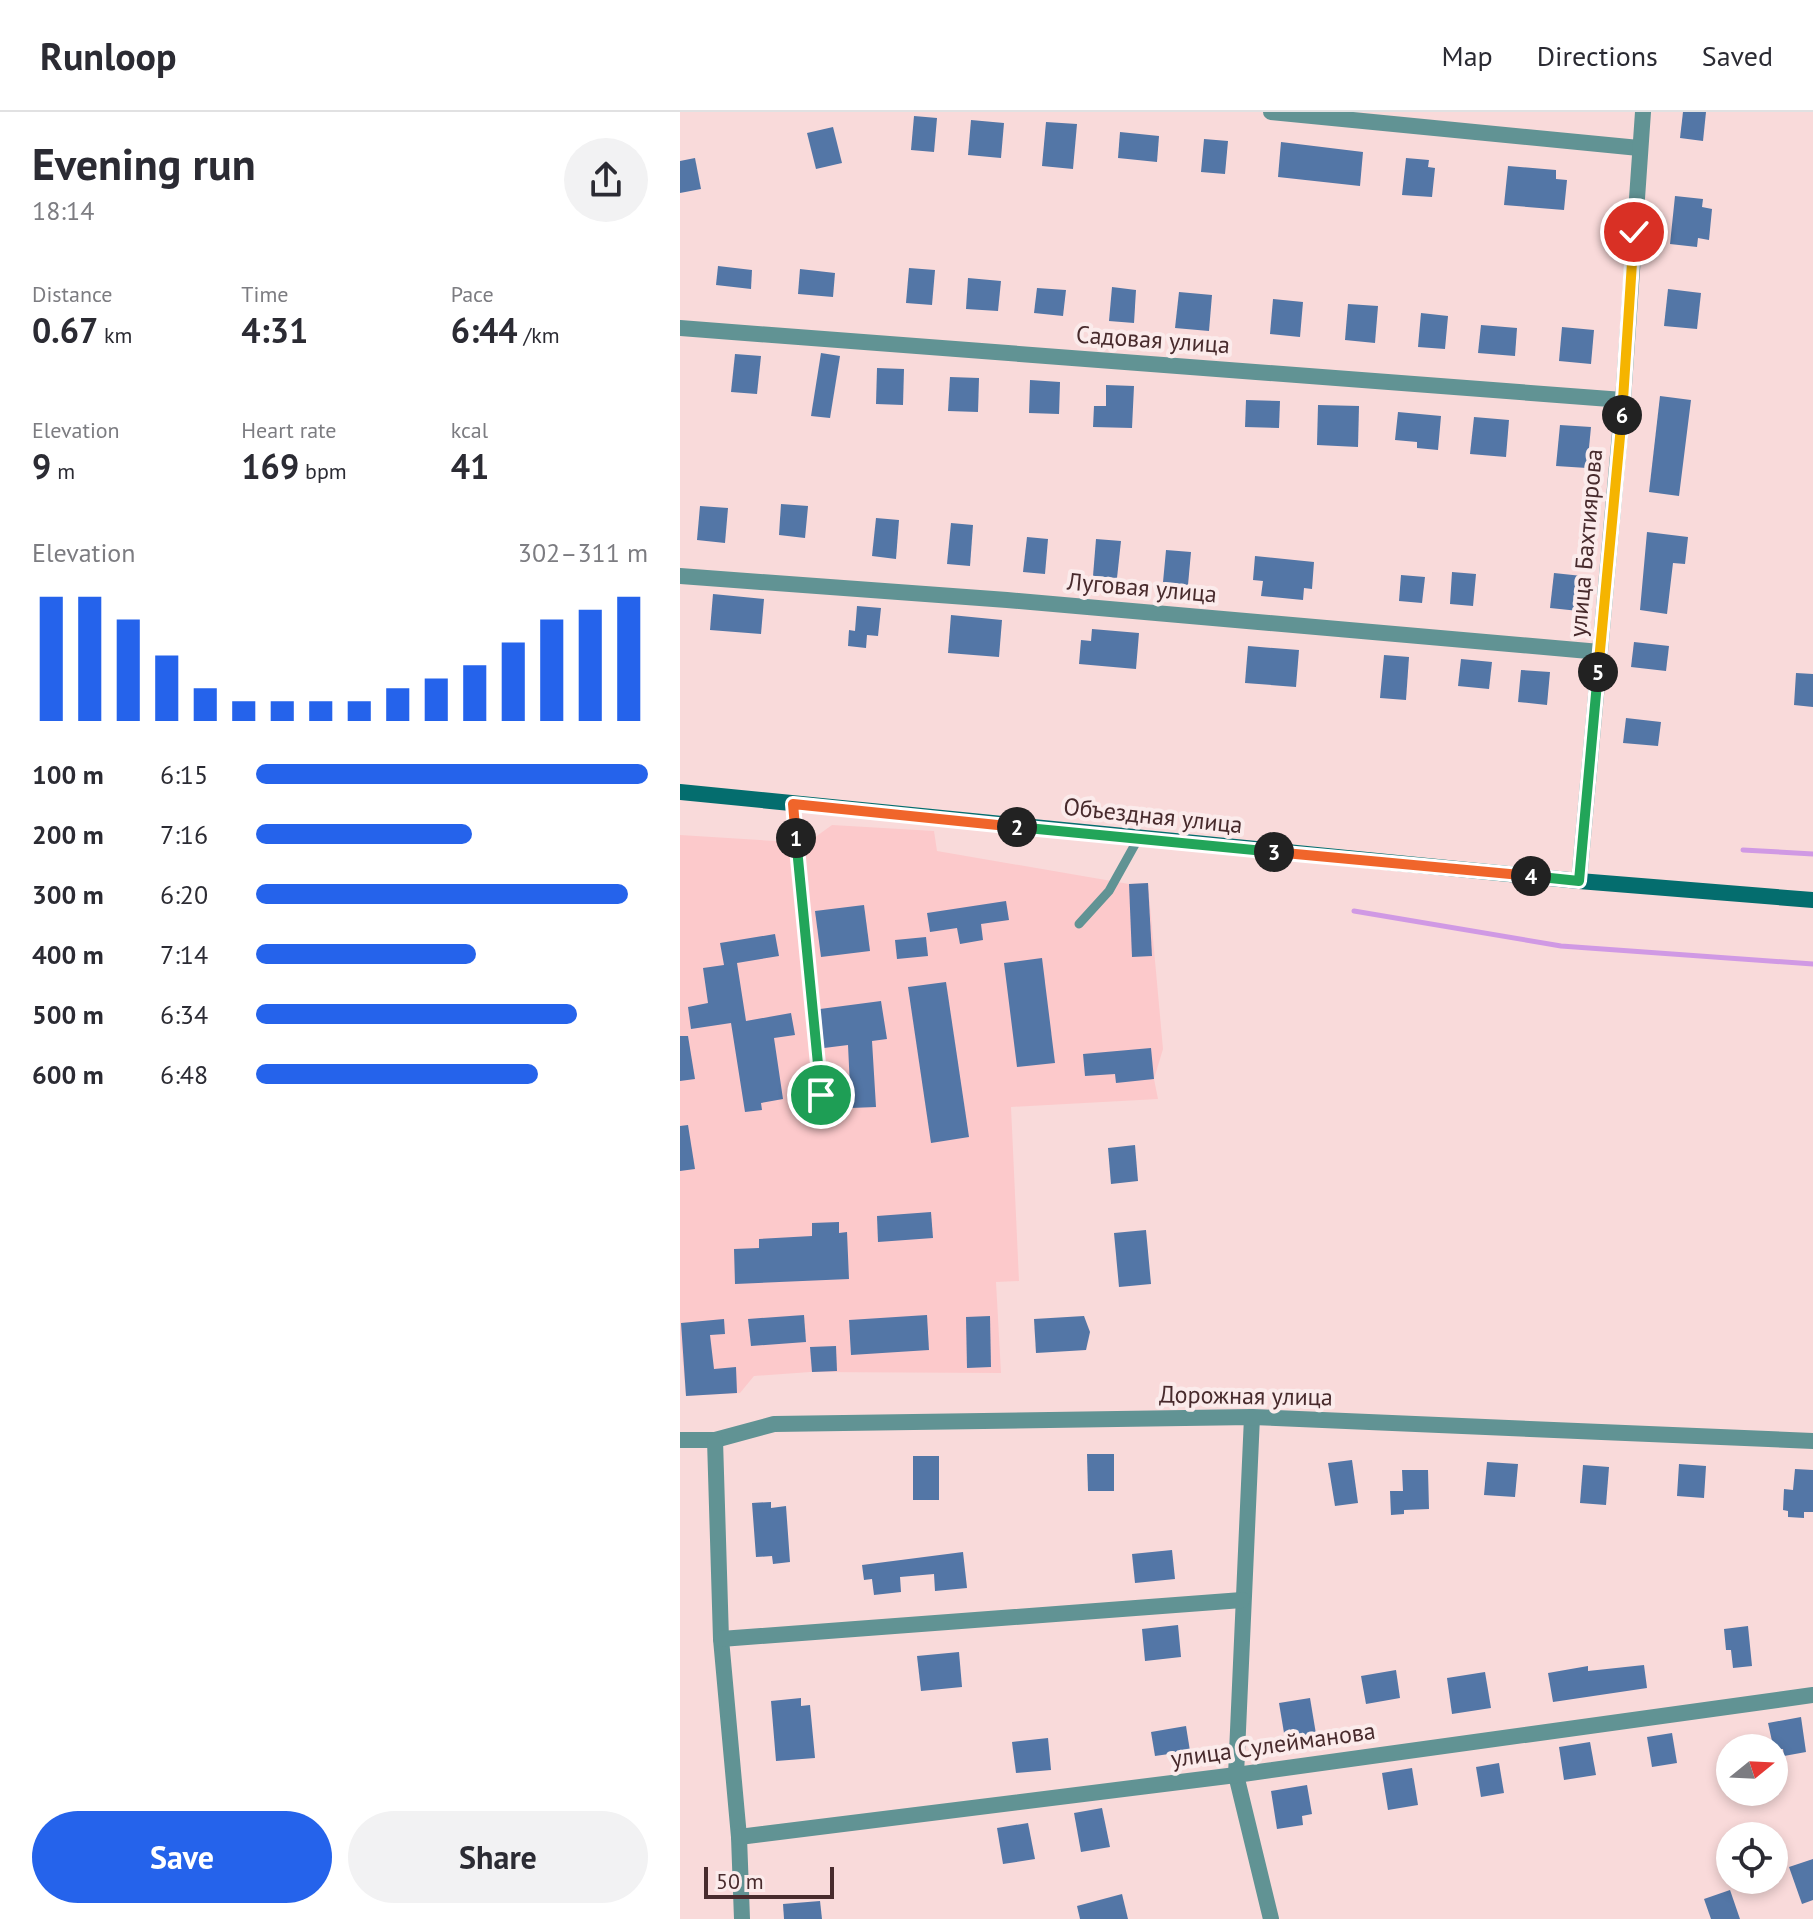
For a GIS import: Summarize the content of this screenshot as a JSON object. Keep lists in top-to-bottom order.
{
  "streets": {
    "main road": ["Объездная улица"],
    "street": [
      "Садовая улица",
      "улица Бахтиярова",
      "Луговая улица",
      "Дорожная улица",
      "улица Сулейманова"
    ]
  },
  "crossings": [
    ["Садовая улица", "улица Бахтиярова"],
    ["улица Бахтиярова", "Луговая улица"],
    ["улица Бахтиярова", "Объездная улица"]
  ],
  "scale_bar": "50 m",
  "north": "right",
  "page": {
    "header": "Runloop",
    "nav": ["Map", "Directions", "Saved"],
    "heading": ["Evening run", "18:14"],
    "stats": [
      ["Distance", "0.67 km"],
      ["Time", "4:31"],
      ["Pace", "6:44 /km"],
      ["Elevation", "9 m"],
      ["Heart rate", "169 bpm"],
      ["kcal", "41"]
    ],
    "pins": [
      "6",
      "5",
      "2",
      "1",
      "3",
      "4"
    ],
    "chart": ["Elevation", "302–311 m"],
    "list": [
      {
        "name": "100 m",
        "note": "6:15"
      },
      {
        "name": "200 m",
        "note": "7:16"
      },
      {
        "name": "300 m",
        "note": "6:20"
      },
      {
        "name": "400 m",
        "note": "7:14"
      },
      {
        "name": "500 m",
        "note": "6:34"
      },
      {
        "name": "600 m",
        "note": "6:48"
      }
    ],
    "buttons": ["Save", "Share"],
    "scale": "50 m"
  }
}
